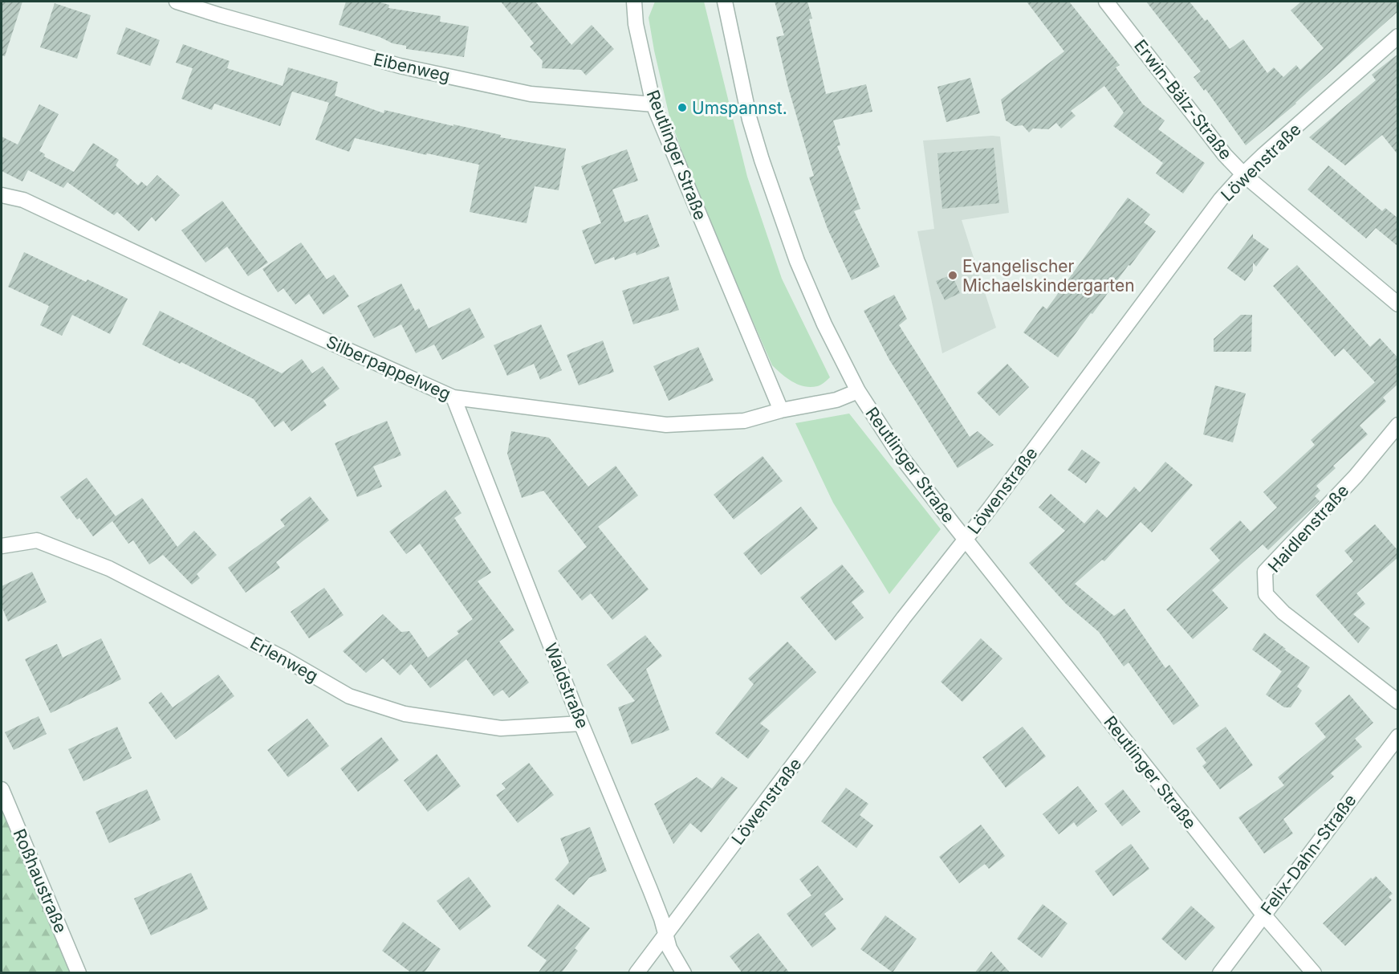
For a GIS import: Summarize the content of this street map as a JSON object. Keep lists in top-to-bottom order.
{
  "streets": {
    "street": [
      "Eibenweg",
      "Erwin-Bälz-Straße",
      "Reutlinger Straße",
      "Löwenstraße",
      "Silberpappelweg",
      "Haidlenstraße",
      "Erlenweg",
      "Waldstraße",
      "Felix-Dahn-Straße",
      "Roßhaustraße"
    ]
  },
  "crossings": [
    ["Eibenweg", "Reutlinger Straße"],
    ["Erwin-Bälz-Straße", "Löwenstraße"],
    ["Reutlinger Straße", "Löwenstraße"],
    ["Reutlinger Straße", "Silberpappelweg"],
    ["Reutlinger Straße", "Felix-Dahn-Straße"],
    ["Löwenstraße", "Waldstraße"],
    ["Silberpappelweg", "Waldstraße"],
    ["Erlenweg", "Waldstraße"]
  ],
  "places": ["Umspannst.", "Evangelischer Michaelskindergarten"]
}
